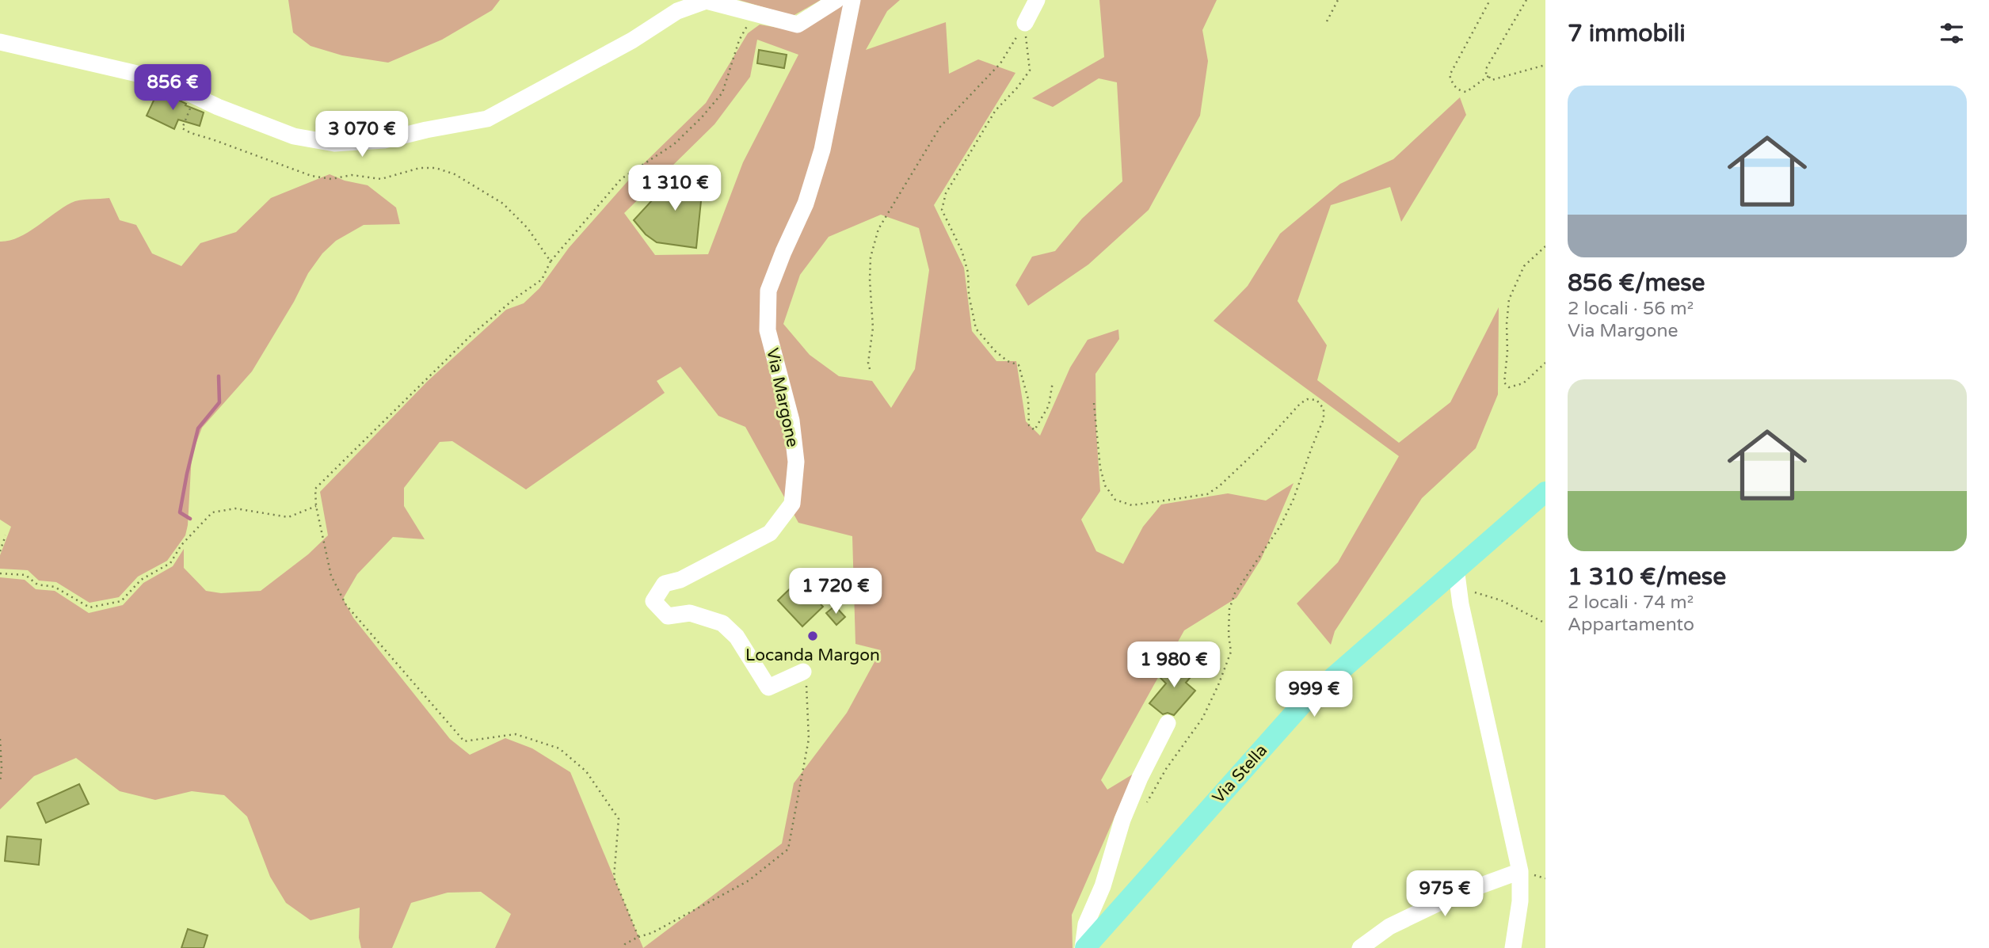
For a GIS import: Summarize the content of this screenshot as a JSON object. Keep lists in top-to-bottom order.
{
  "streets": {
    "main road": ["Via Stella"],
    "street": ["Via Margone"]
  },
  "places": ["Locanda Margon"],
  "page": {
    "heading": "7 immobili",
    "price": [
      "856 €",
      "3 070 €",
      "1 310 €",
      "1 720 €",
      "1 980 €",
      "999 €",
      "975 €"
    ],
    "list": [
      {
        "name": "856 €/mese",
        "note": "2 locali · 56 m² · Via Margone"
      },
      {
        "name": "1 310 €/mese",
        "note": "2 locali · 74 m² · Appartamento"
      }
    ]
  }
}
